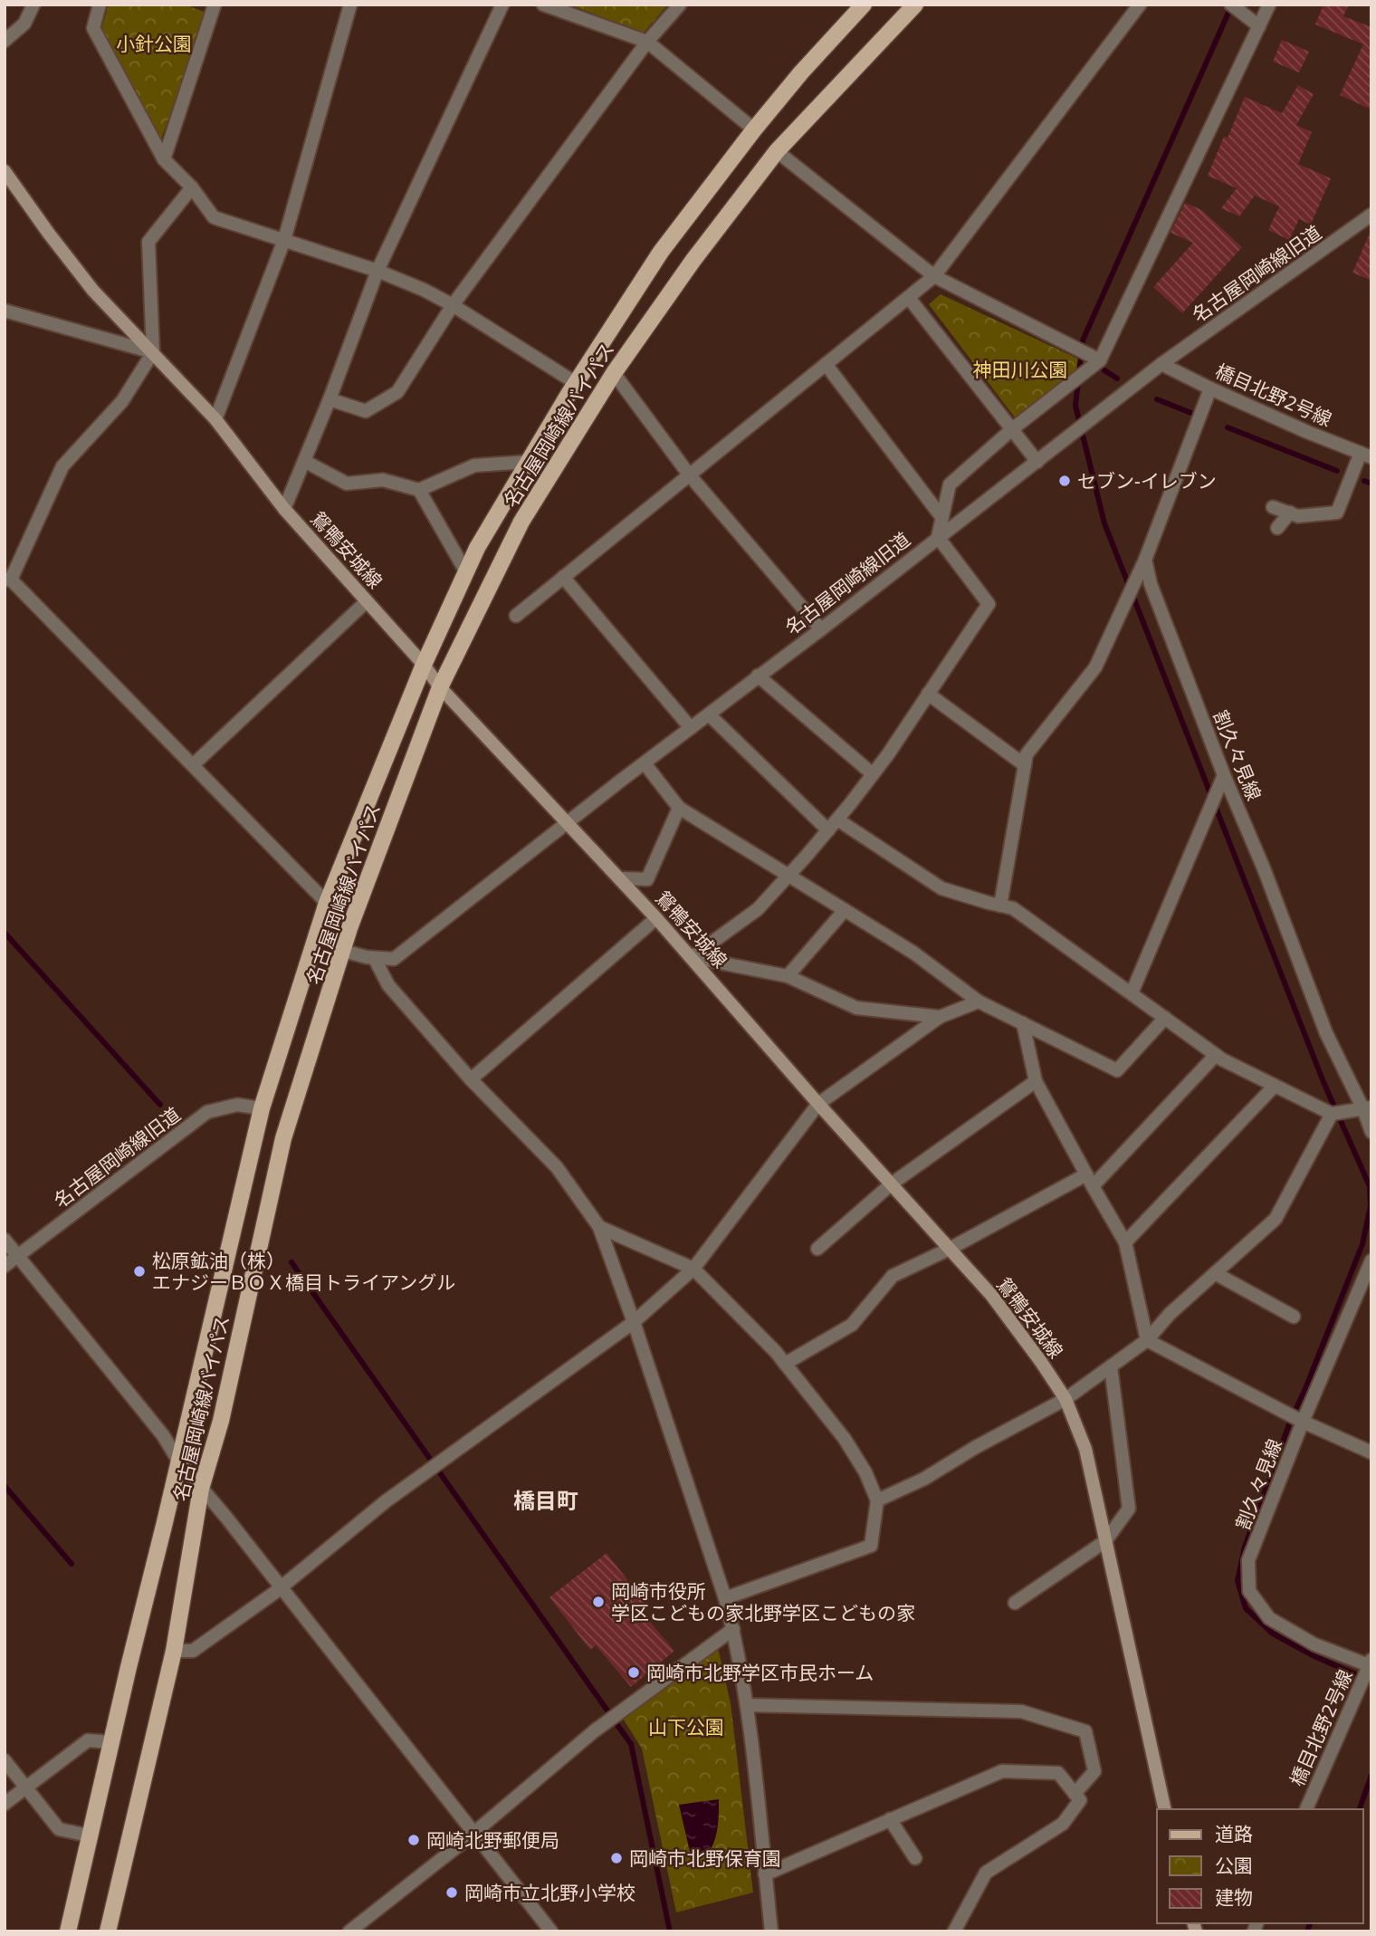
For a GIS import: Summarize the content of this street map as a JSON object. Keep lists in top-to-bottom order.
{
  "streets": {
    "main road": ["名古屋岡崎線バイパス", "鴛鴨安城線"],
    "street": ["名古屋岡崎線旧道", "橋目北野2号線", "割久々見線"]
  },
  "crossings": [
    ["名古屋岡崎線旧道", "橋目北野2号線"],
    ["名古屋岡崎線旧道", "名古屋岡崎線バイパス"],
    ["名古屋岡崎線旧道", "鴛鴨安城線"],
    ["橋目北野2号線", "割久々見線"],
    ["名古屋岡崎線バイパス", "鴛鴨安城線"]
  ],
  "districts": ["橋目町"],
  "parks": ["小針公園", "神田川公園", "山下公園"],
  "places": [
    "セブン-イレブン",
    "松原鉱油（株） エナジーＢＯＸ橋目トライアングル",
    "岡崎市役所 学区こどもの家北野学区こどもの家",
    "岡崎市北野学区市民ホーム",
    "岡崎北野郵便局",
    "岡崎市北野保育園",
    "岡崎市立北野小学校"
  ],
  "legend": ["道路", "公園", "建物"]
}
